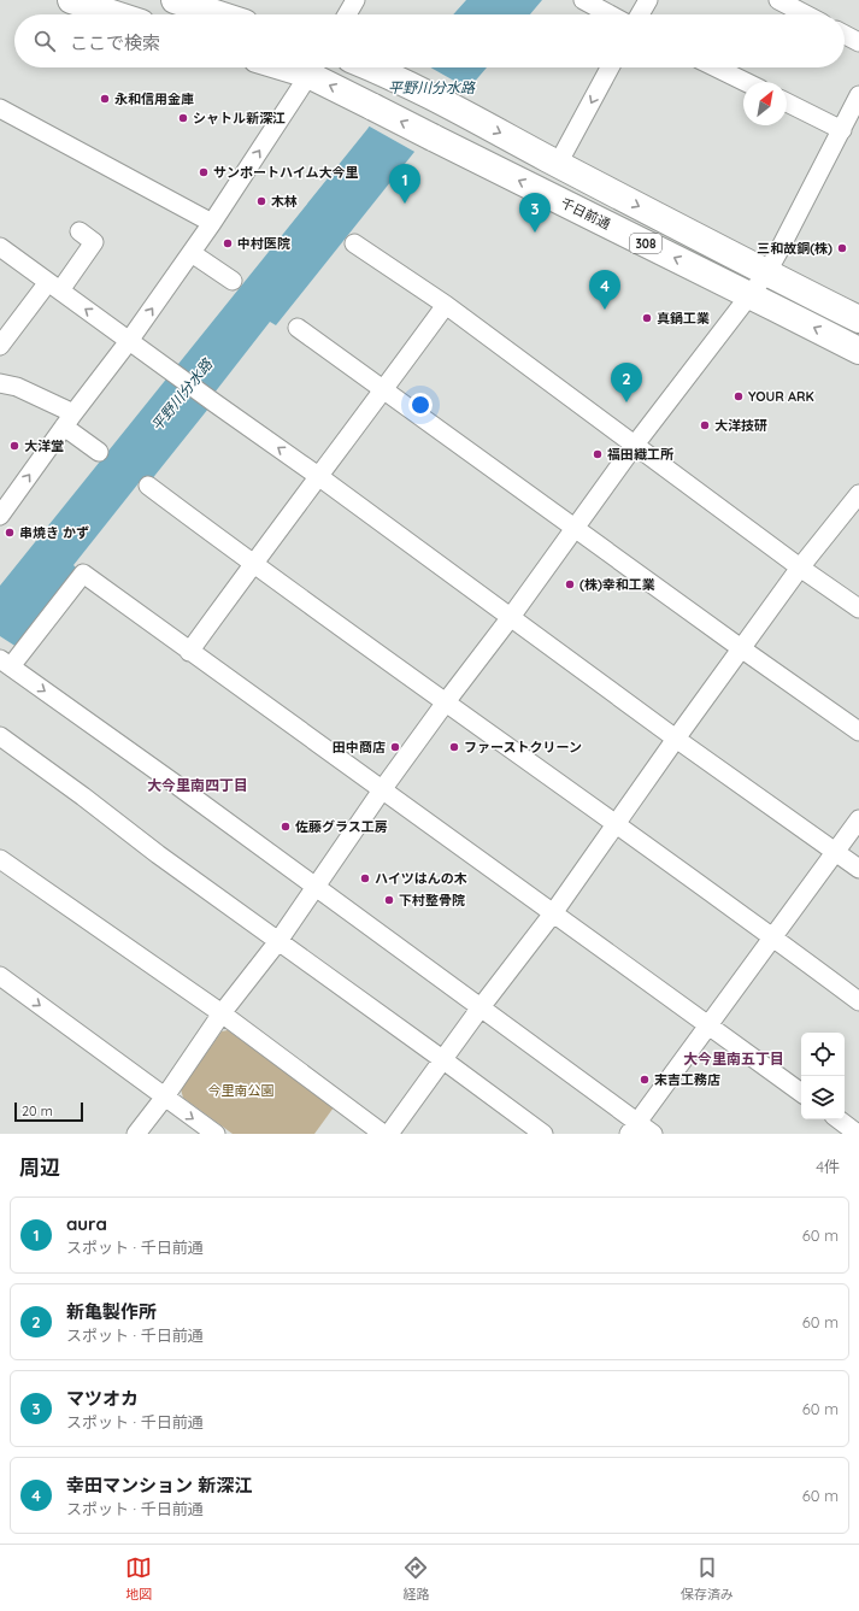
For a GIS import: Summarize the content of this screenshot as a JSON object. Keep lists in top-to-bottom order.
{
  "streets": {
    "highway": ["千日前通", "308"]
  },
  "districts": ["大今里南四丁目", "大今里南五丁目"],
  "water": ["平野川分水路"],
  "parks": ["今里南公園"],
  "places": [
    "永和信用金庫",
    "シャトル新深江",
    "サンポートハイム大今里",
    "木林",
    "中村医院",
    "三和故銅(株)",
    "真鍋工業",
    "YOUR ARK",
    "大洋技研",
    "大洋堂",
    "福田織工所",
    "串焼き かず",
    "(株)幸和工業",
    "田中商店",
    "ファーストクリーン",
    "佐藤グラス工房",
    "ハイツはんの木",
    "下村整骨院",
    "末吉工務店"
  ],
  "scale_bar": "20 m",
  "north": "top right",
  "page": {
    "search": "ここで検索",
    "pins": [
      "1",
      "3",
      "4",
      "2"
    ],
    "scale": "20 m",
    "heading": ["周辺", "4件"],
    "list": [
      {
        "mark": "1",
        "name": "aura",
        "note": "スポット · 千日前通",
        "value": "60 m"
      },
      {
        "mark": "2",
        "name": "新亀製作所",
        "note": "スポット · 千日前通",
        "value": "60 m"
      },
      {
        "mark": "3",
        "name": "マツオカ",
        "note": "スポット · 千日前通",
        "value": "60 m"
      },
      {
        "mark": "4",
        "name": "幸田マンション 新深江",
        "note": "スポット · 千日前通",
        "value": "60 m"
      }
    ],
    "nav": ["地図", "経路", "保存済み"]
  }
}
